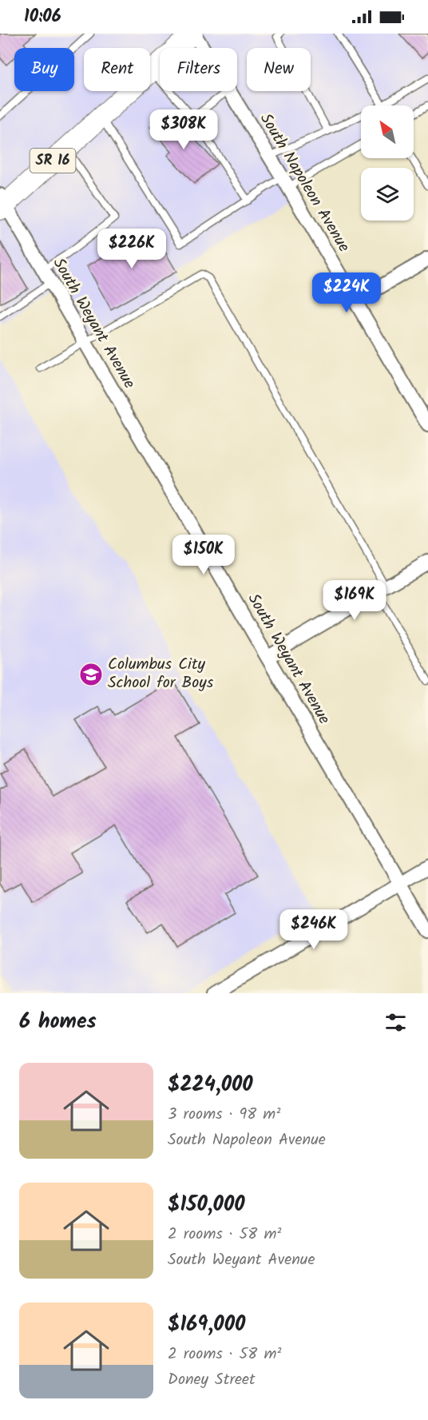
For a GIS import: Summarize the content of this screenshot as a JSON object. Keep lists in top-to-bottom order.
{
  "streets": {
    "main road": ["SR 16"],
    "street": ["South Napoleon Avenue", "South Weyant Avenue"]
  },
  "crossings": [
    ["SR 16", "South Napoleon Avenue"],
    ["SR 16", "South Weyant Avenue"]
  ],
  "places": {
    "school or university": ["Columbus City School for Boys"]
  },
  "north": "top left",
  "page": {
    "status": "10:06",
    "chip": [
      "Buy",
      "Rent",
      "Filters",
      "New"
    ],
    "price": [
      "$308K",
      "$226K",
      "$224K",
      "$150K",
      "$169K",
      "$246K"
    ],
    "heading": "6 homes",
    "list": [
      {
        "name": "$224,000",
        "note": "3 rooms · 98 m² · South Napoleon Avenue"
      },
      {
        "name": "$150,000",
        "note": "2 rooms · 58 m² · South Weyant Avenue"
      },
      {
        "name": "$169,000",
        "note": "2 rooms · 58 m² · Doney Street"
      }
    ]
  }
}
